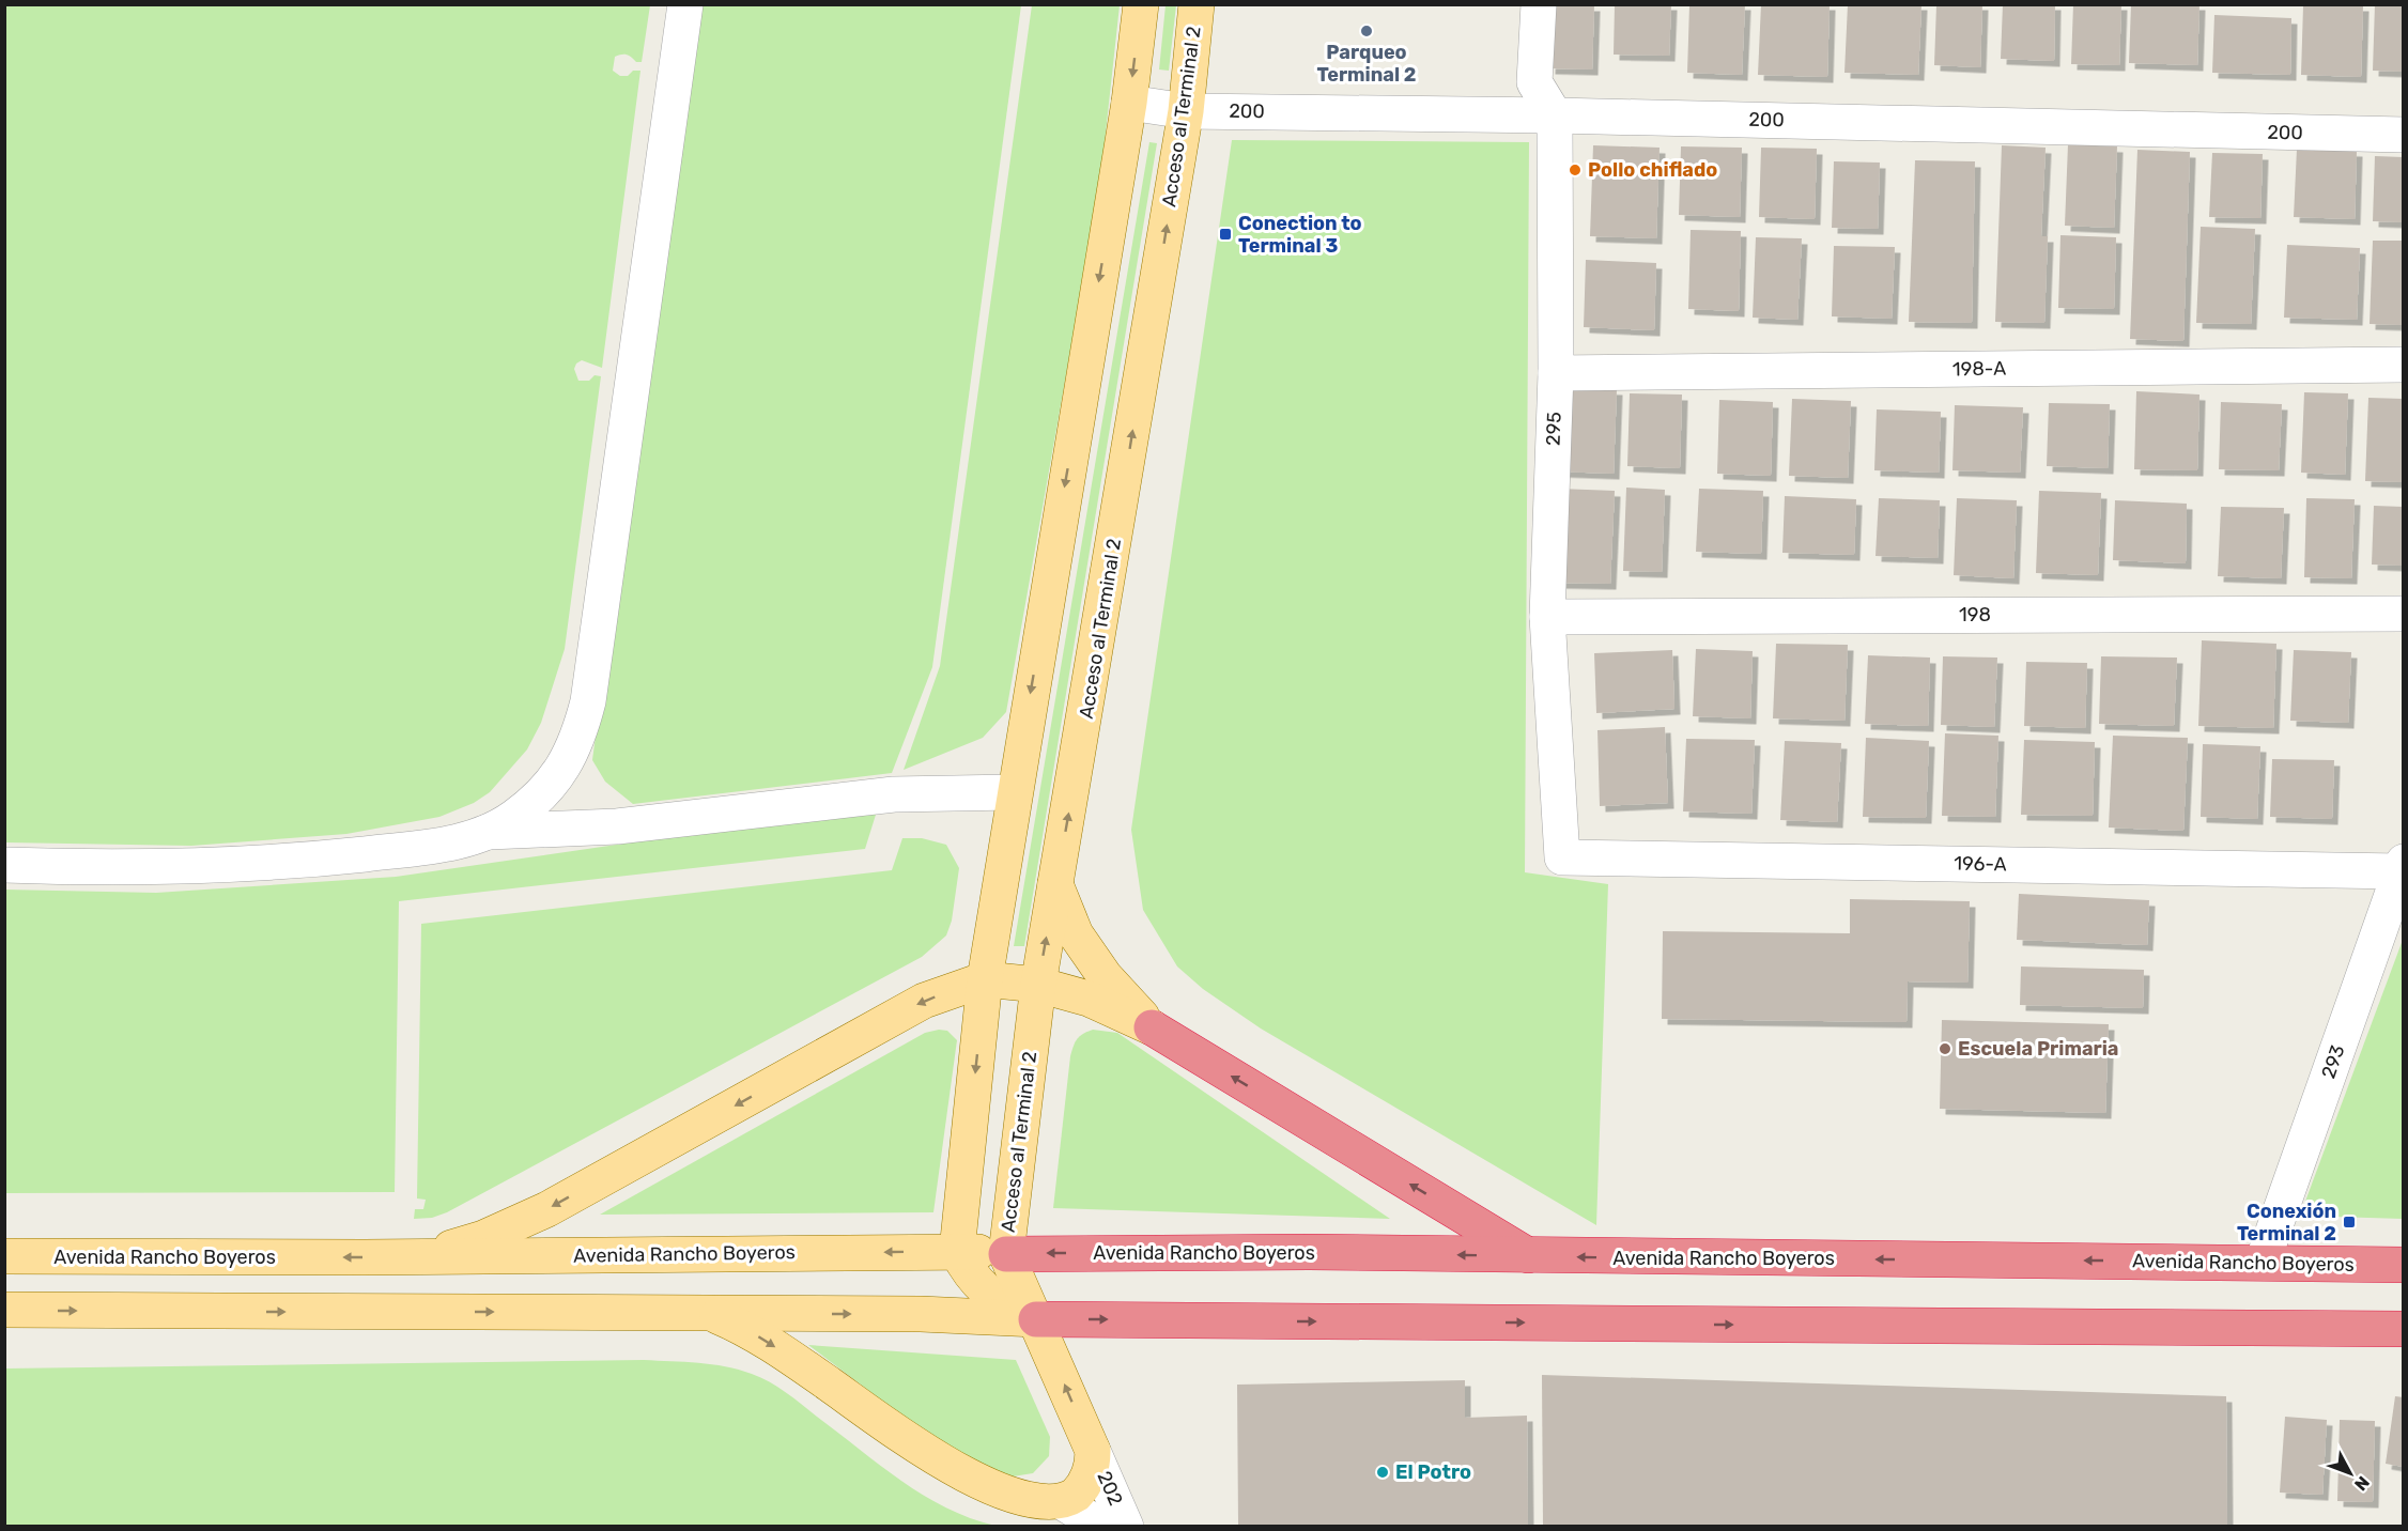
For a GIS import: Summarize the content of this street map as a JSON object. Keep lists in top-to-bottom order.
{
  "streets": {
    "highway": ["Avenida Rancho Boyeros"],
    "main road": ["Acceso al Terminal 2"],
    "street": [
      "200",
      "198-A",
      "295",
      "198",
      "196-A",
      "293",
      "202"
    ]
  },
  "crossings": [
    ["200", "Acceso al Terminal 2"],
    ["200", "295"],
    ["Acceso al Terminal 2", "Avenida Rancho Boyeros"],
    ["198-A", "295"],
    ["295", "198"],
    ["295", "196-A"],
    ["196-A", "293"],
    ["293", "Avenida Rancho Boyeros"]
  ],
  "places": {
    "other": [
      "Parqueo Terminal 2",
      "Pollo chiflado",
      "Escuela Primaria",
      "El Potro"
    ],
    "transit": ["Conection to Terminal 3", "Conexión Terminal 2"]
  },
  "north": "bottom right"
}
